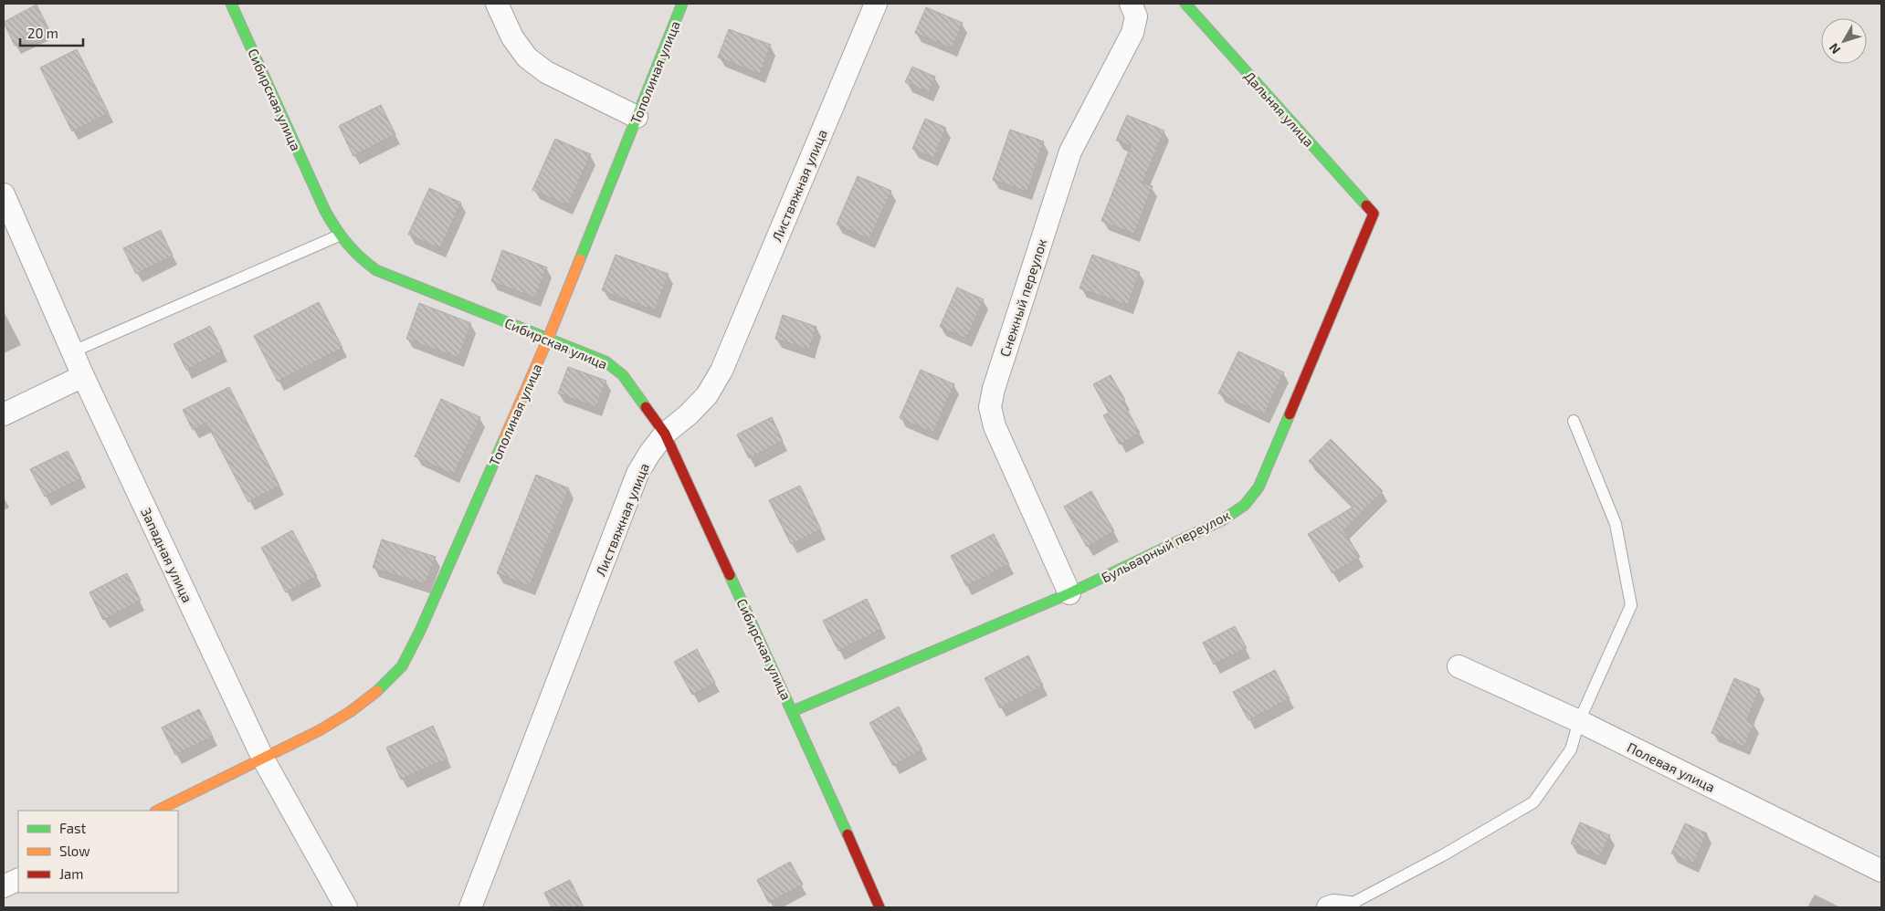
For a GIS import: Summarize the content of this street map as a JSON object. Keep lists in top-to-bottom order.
{
  "streets": {
    "street": [
      "Тополиная улица",
      "Сибирская улица",
      "Дальняя улица",
      "Листвяжная улица",
      "Снежный переулок",
      "Бульварный переулок",
      "Западная улица",
      "Полевая улица"
    ]
  },
  "crossings": [
    ["Тополиная улица", "Сибирская улица"],
    ["Тополиная улица", "Западная улица"],
    ["Сибирская улица", "Листвяжная улица"],
    ["Сибирская улица", "Бульварный переулок"],
    ["Дальняя улица", "Бульварный переулок"],
    ["Снежный переулок", "Бульварный переулок"]
  ],
  "legend": ["Fast", "Slow", "Jam"],
  "scale_bar": "20 m",
  "north": "bottom left"
}
